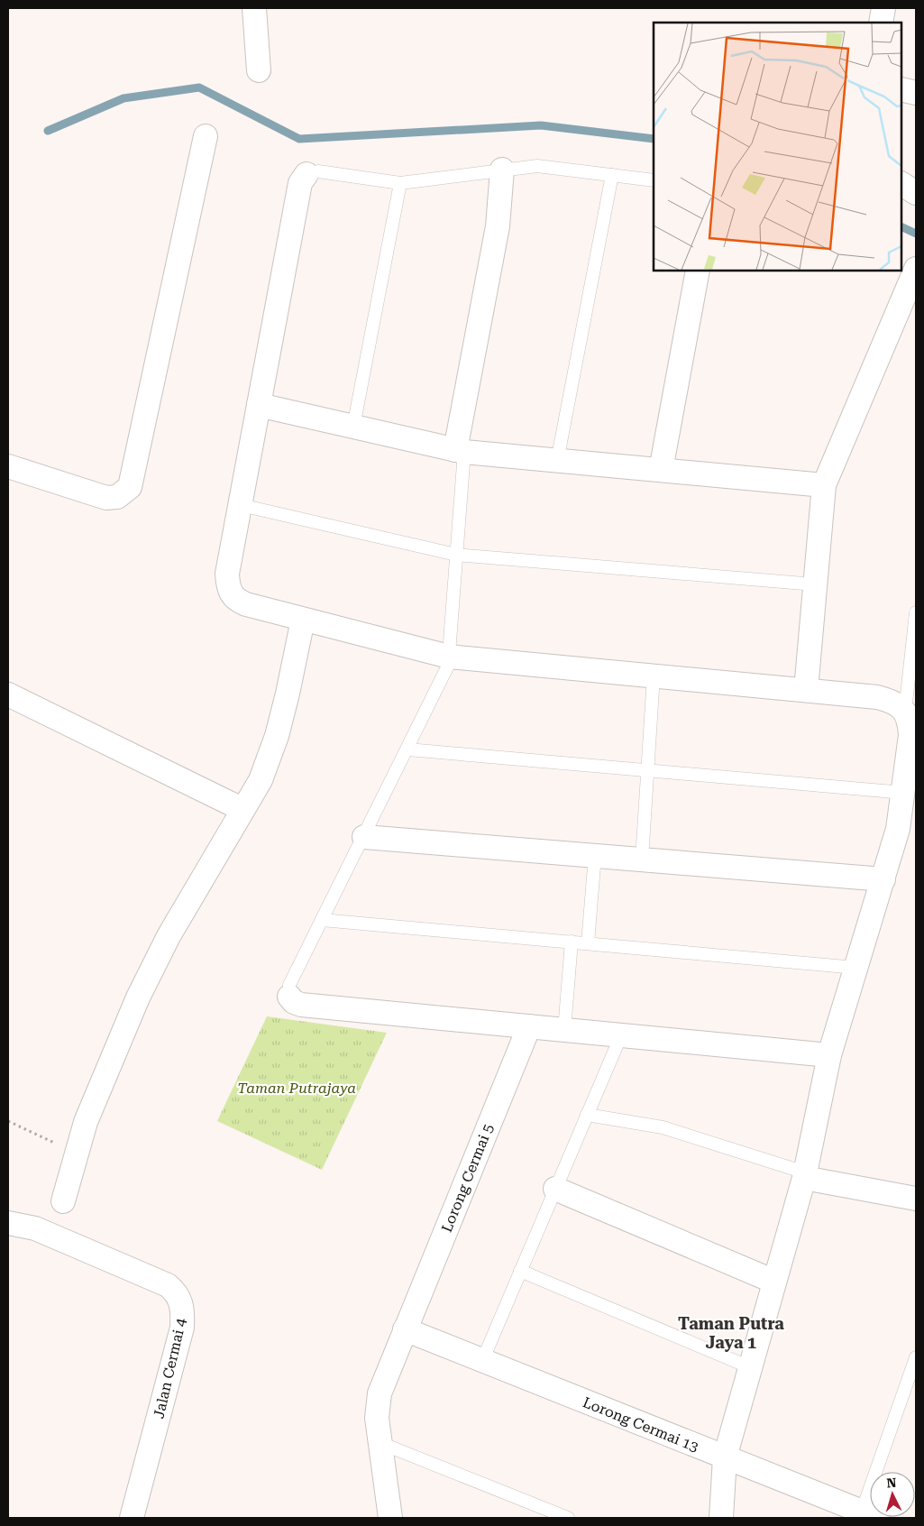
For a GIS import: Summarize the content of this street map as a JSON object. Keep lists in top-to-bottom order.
{
  "streets": {
    "street": ["Lorong Cermai 5", "Jalan Cermai 4", "Lorong Cermai 13"]
  },
  "crossings": [
    ["Lorong Cermai 5", "Lorong Cermai 13"]
  ],
  "districts": ["Taman Putra Jaya 1"],
  "parks": ["Taman Putrajaya"],
  "north": "top"
}
